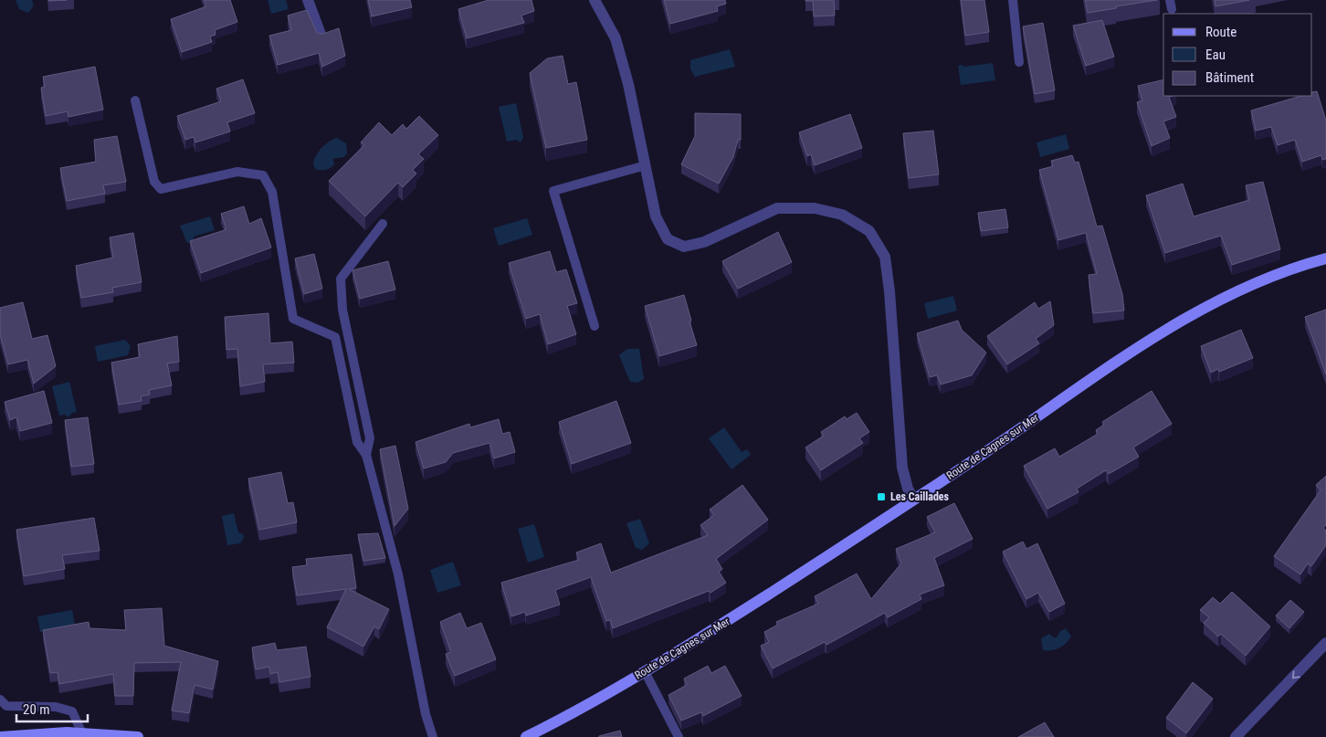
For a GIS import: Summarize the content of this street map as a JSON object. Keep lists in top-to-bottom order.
{
  "streets": {
    "main road": ["Route de Cagnes sur Mer"]
  },
  "places": {
    "transit": ["Les Caillades"]
  },
  "legend": ["Route", "Eau", "Bâtiment"],
  "scale_bar": "20 m"
}
